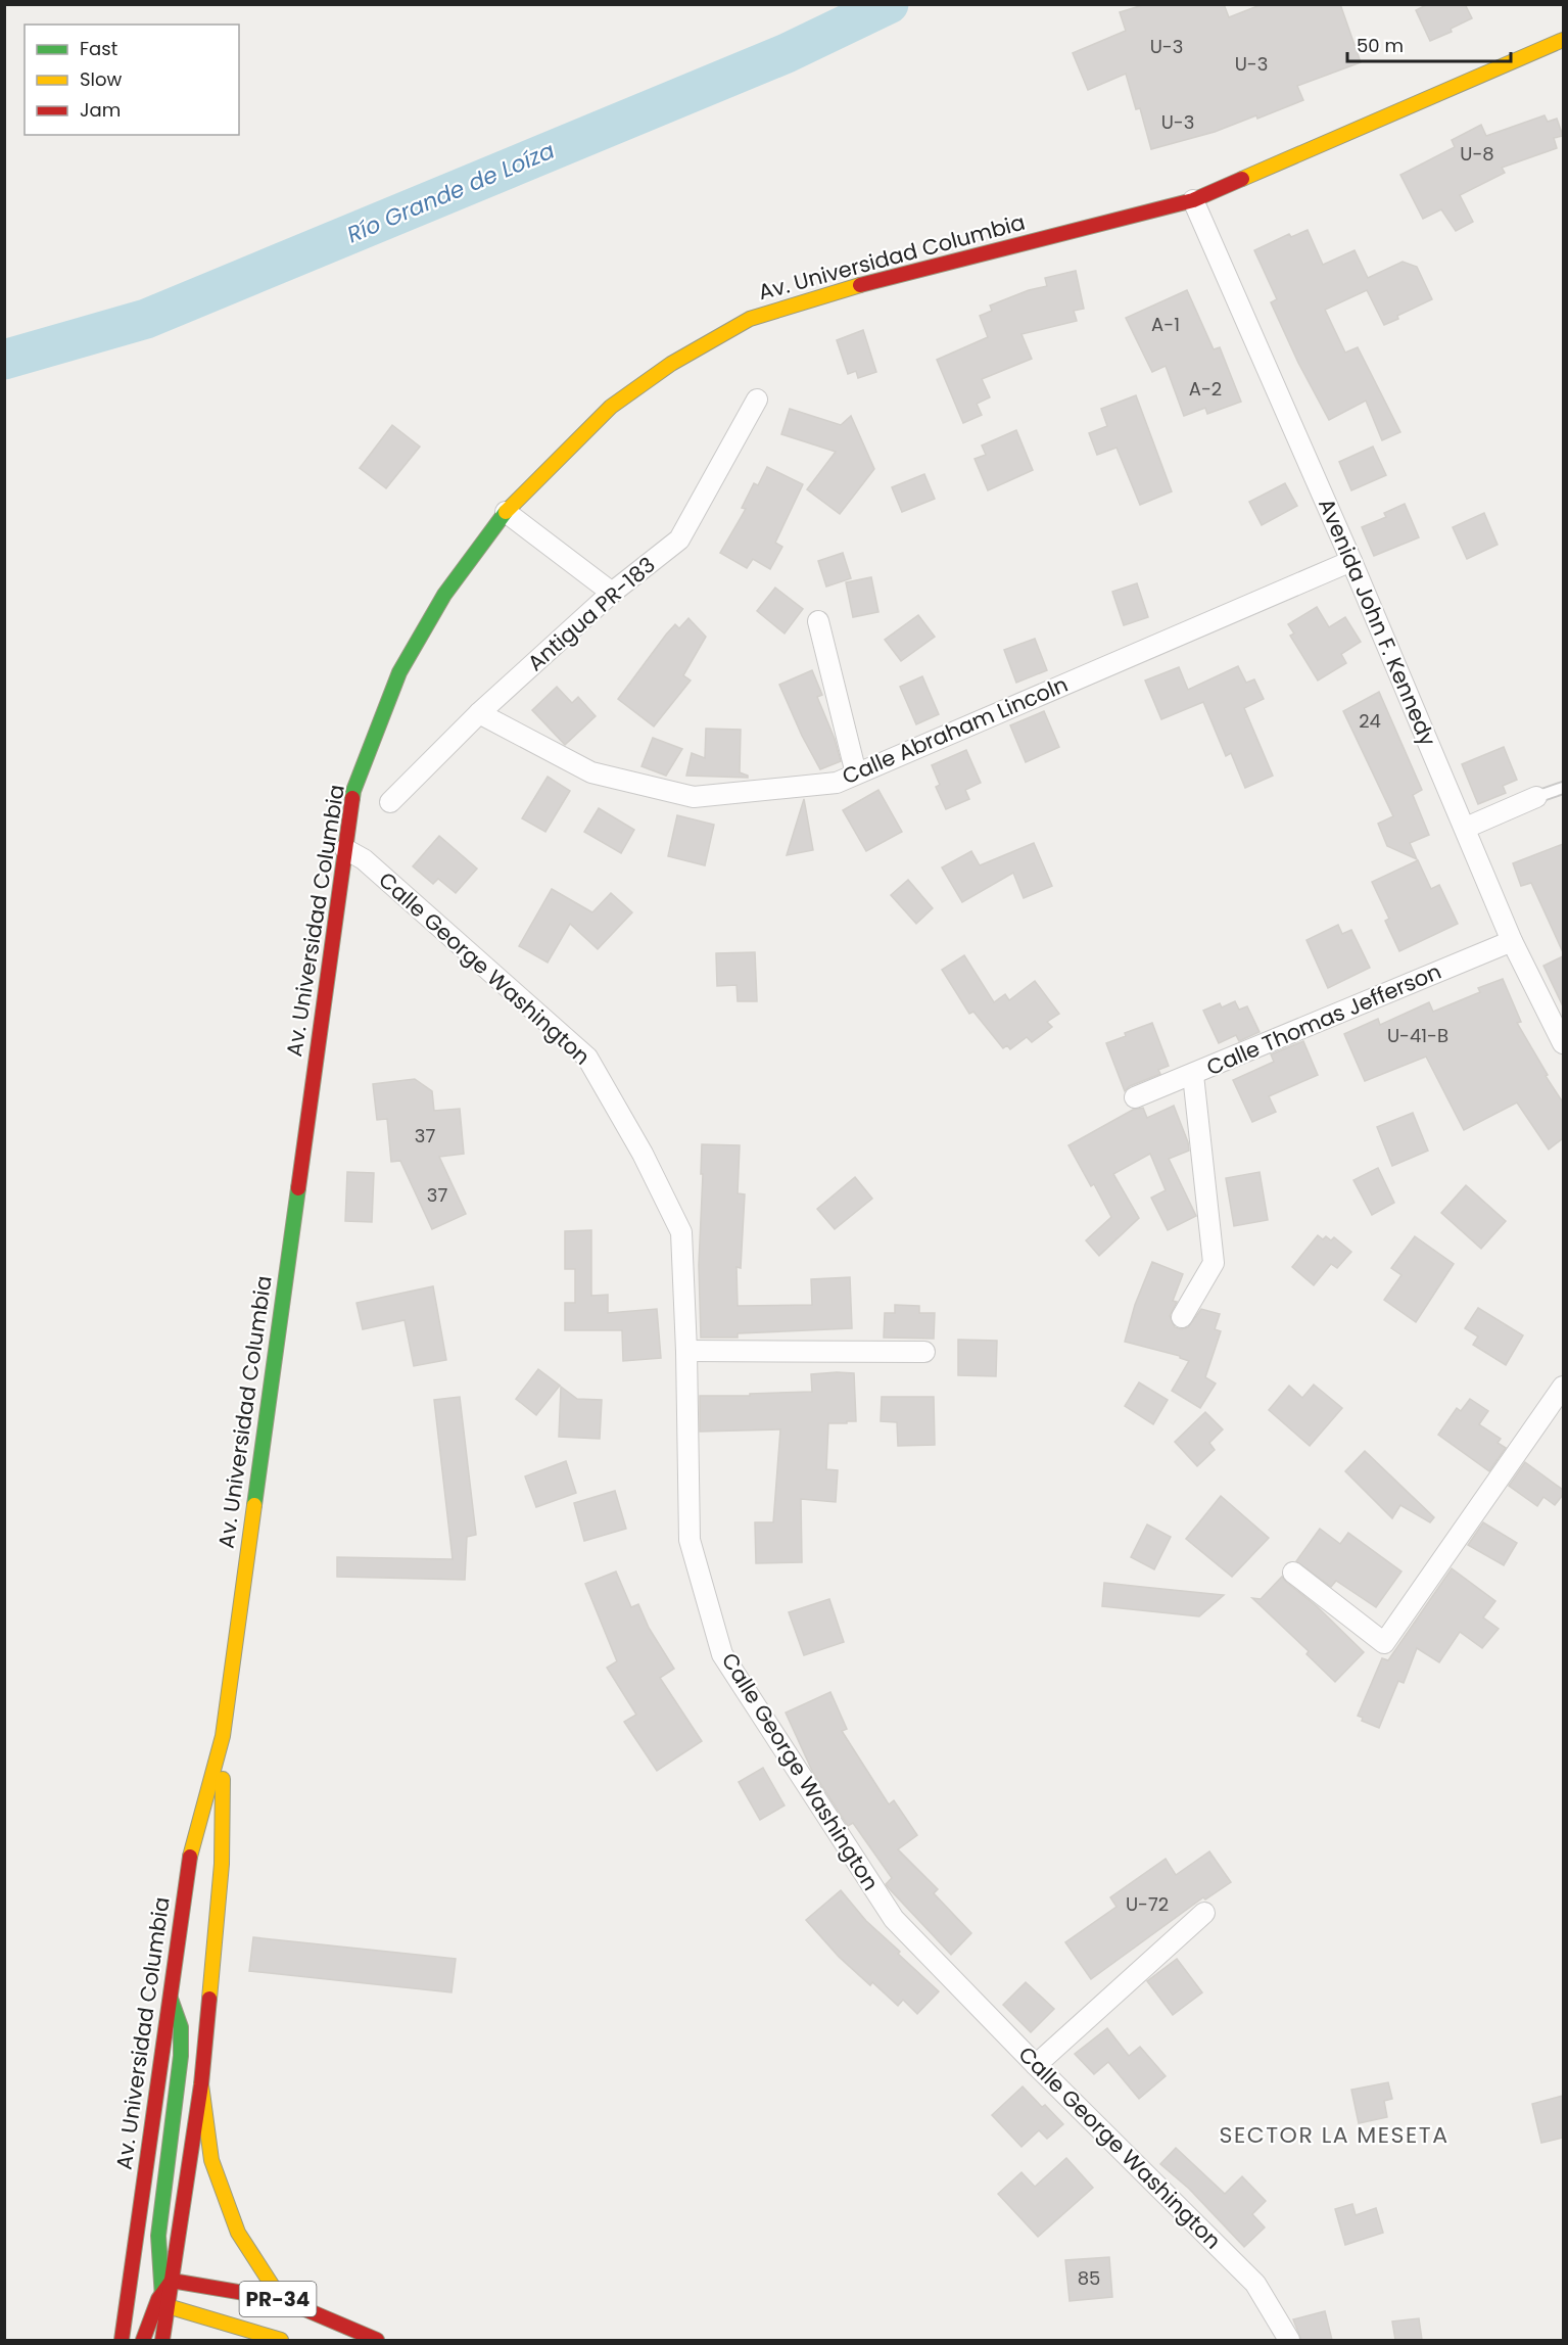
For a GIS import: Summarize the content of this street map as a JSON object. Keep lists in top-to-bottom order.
{
  "streets": {
    "main road": ["Av. Universidad Columbia", "PR-34"],
    "street": [
      "Antigua PR-183",
      "Avenida John F. Kennedy",
      "Calle Abraham Lincoln",
      "Calle George Washington",
      "Calle Thomas Jefferson"
    ]
  },
  "crossings": [
    ["Av. Universidad Columbia", "Avenida John F. Kennedy"],
    ["Av. Universidad Columbia", "Calle George Washington"],
    ["Av. Universidad Columbia", "PR-34"],
    ["Antigua PR-183", "Calle Abraham Lincoln"],
    ["Avenida John F. Kennedy", "Calle Abraham Lincoln"],
    ["Avenida John F. Kennedy", "Calle Thomas Jefferson"]
  ],
  "districts": ["SECTOR LA MESETA"],
  "water": ["Río Grande de Loíza"],
  "house_numbers": [
    "U-3",
    "U-3",
    "U-3",
    "U-8",
    "A-1",
    "A-2",
    "24",
    "U-41-B",
    "37",
    "37",
    "U-72",
    "85"
  ],
  "legend": ["Fast", "Slow", "Jam"],
  "scale_bar": "50 m"
}
